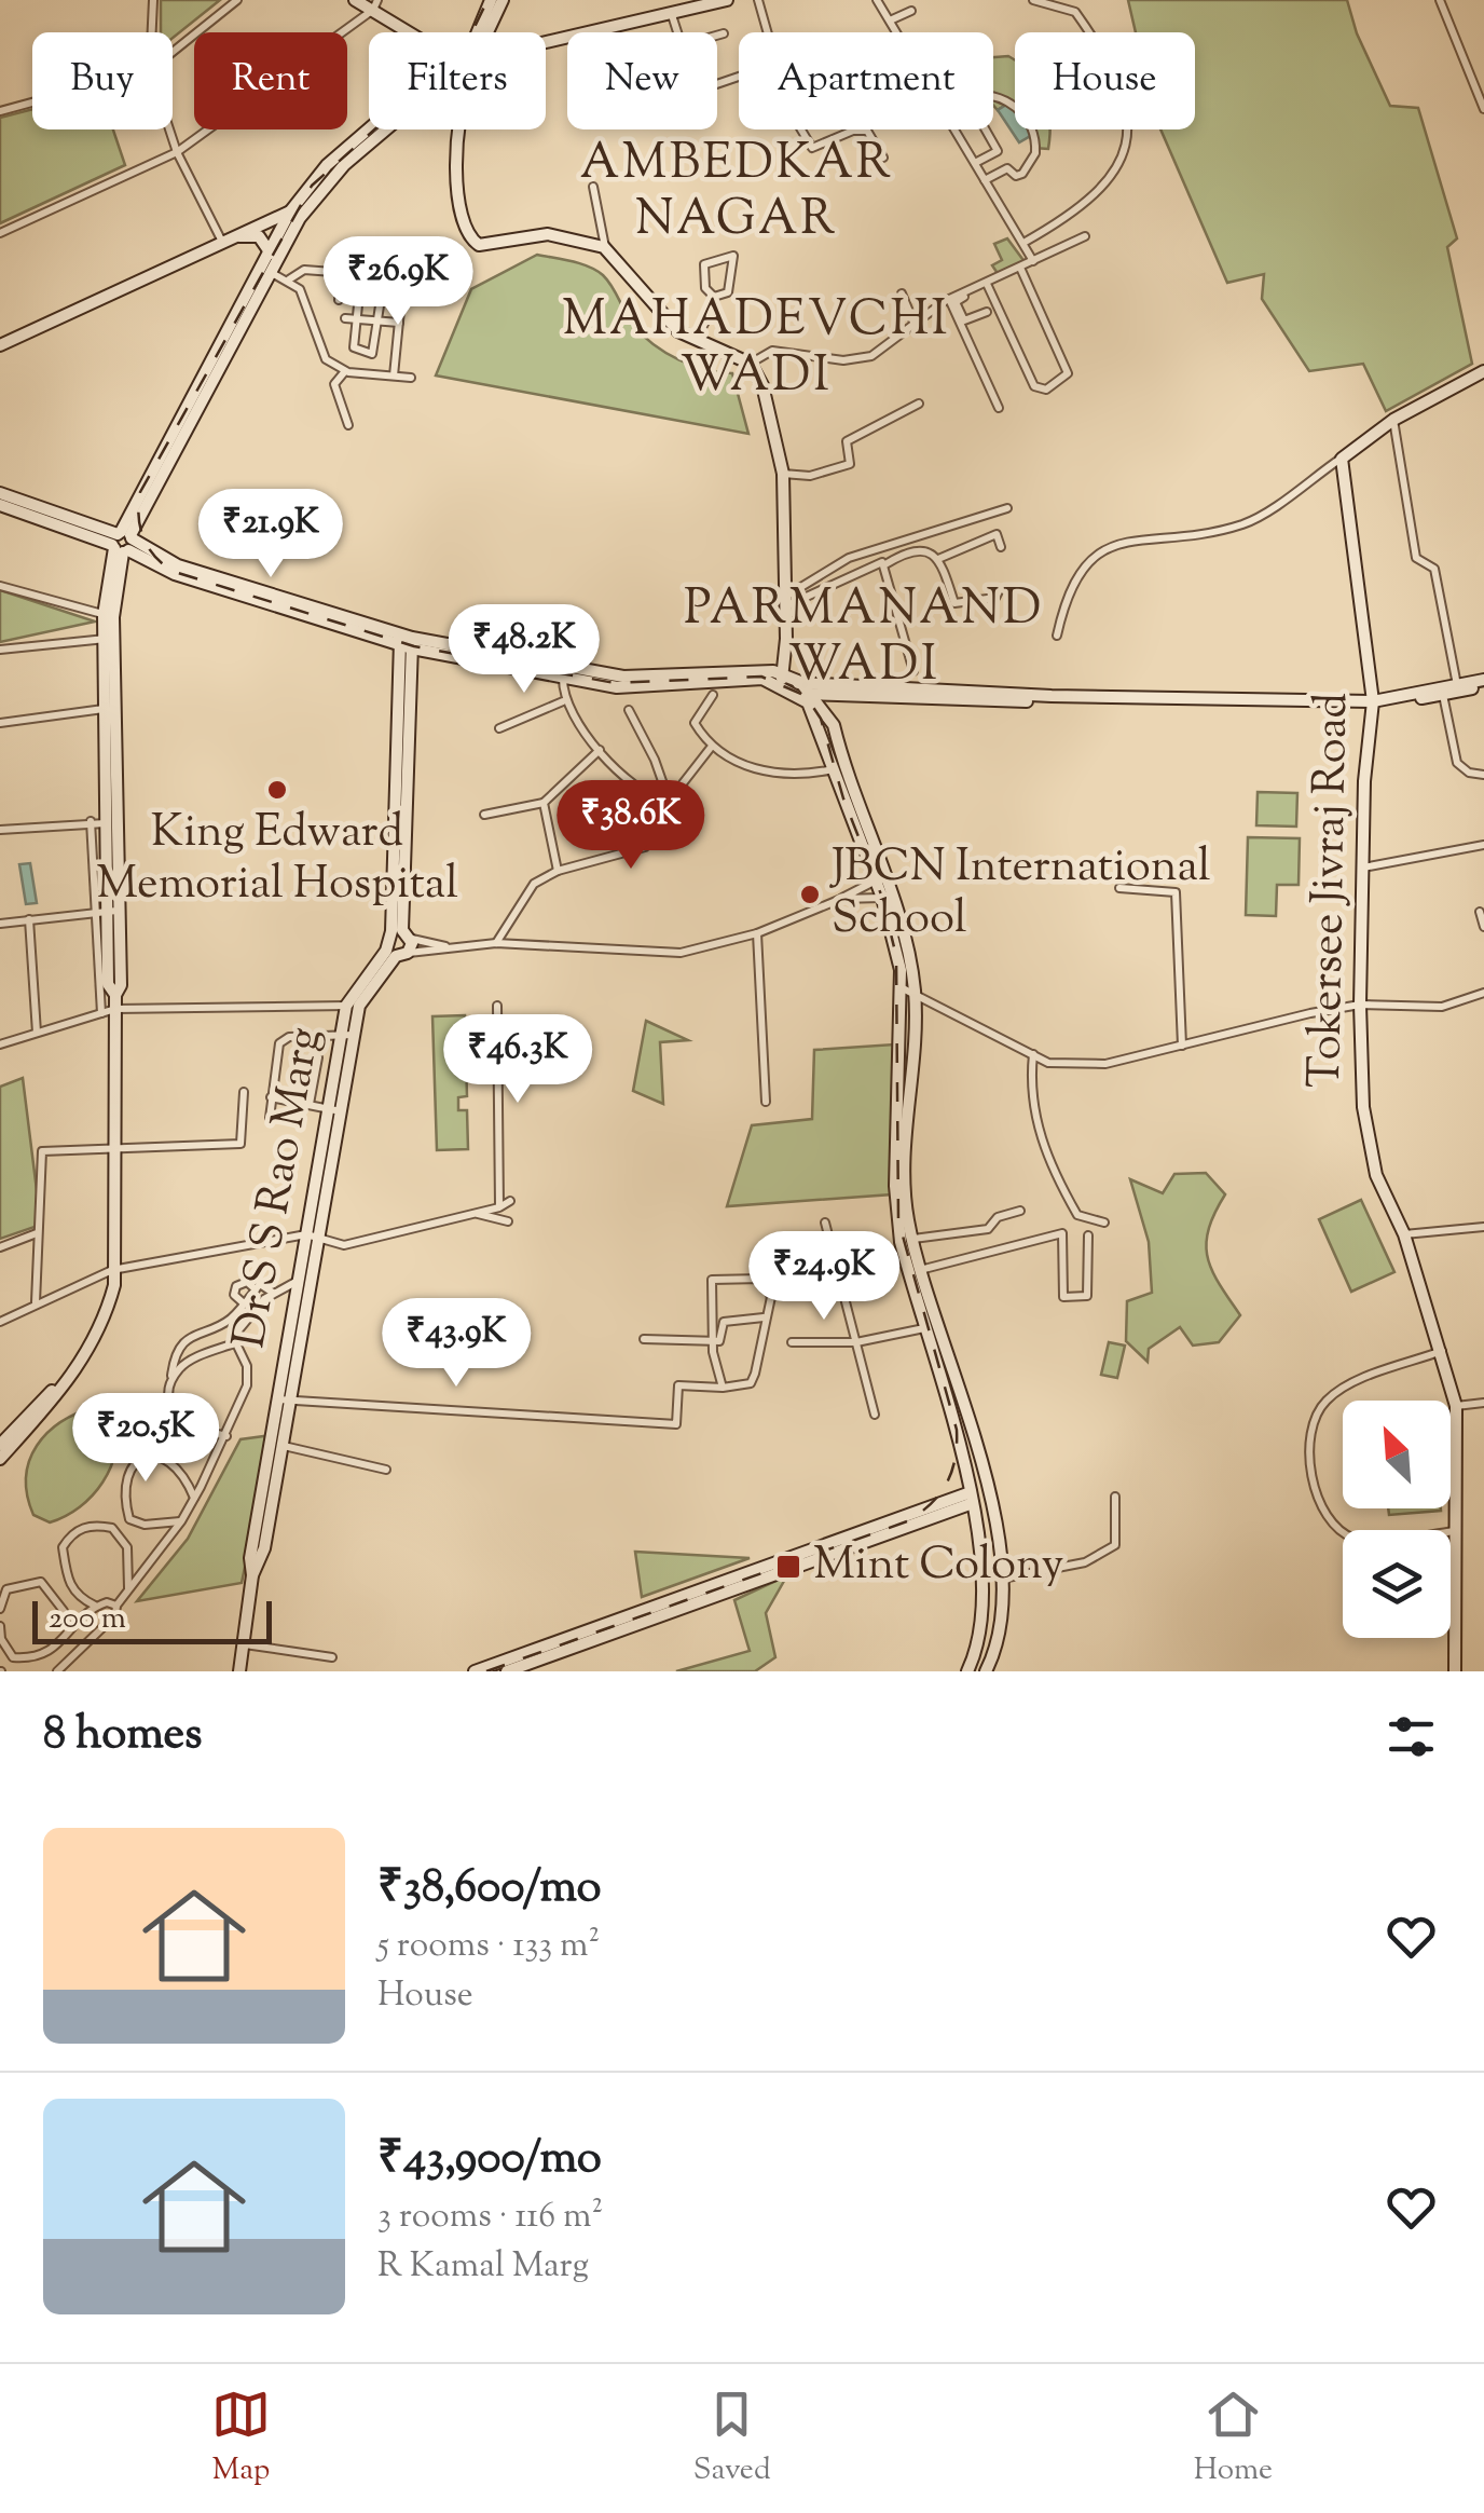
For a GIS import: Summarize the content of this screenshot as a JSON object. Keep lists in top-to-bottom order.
{
  "streets": {
    "street": ["Tokersee Jivraj Road", "Dr S S Rao Marg"]
  },
  "districts": ["AMBEDKAR NAGAR", "MAHADEVCHI WADI", "PARMANAND WADI"],
  "places": {
    "other": ["King Edward Memorial Hospital", "JBCN International School"],
    "transit": ["Mint Colony"]
  },
  "scale_bar": "200 m",
  "north": "top left",
  "page": {
    "chip": [
      "Buy",
      "Rent",
      "Filters",
      "New",
      "Apartment",
      "House"
    ],
    "price": [
      "₹26.9K",
      "₹21.9K",
      "₹48.2K",
      "₹38.6K",
      "₹46.3K",
      "₹24.9K",
      "₹43.9K",
      "₹20.5K"
    ],
    "scale": "200 m",
    "heading": "8 homes",
    "list": [
      {
        "name": "₹38,600/mo",
        "note": "5 rooms · 133 m² · House"
      },
      {
        "name": "₹43,900/mo",
        "note": "3 rooms · 116 m² · R Kamal Marg"
      }
    ],
    "tabs": ["Map", "Saved", "Home"]
  }
}
